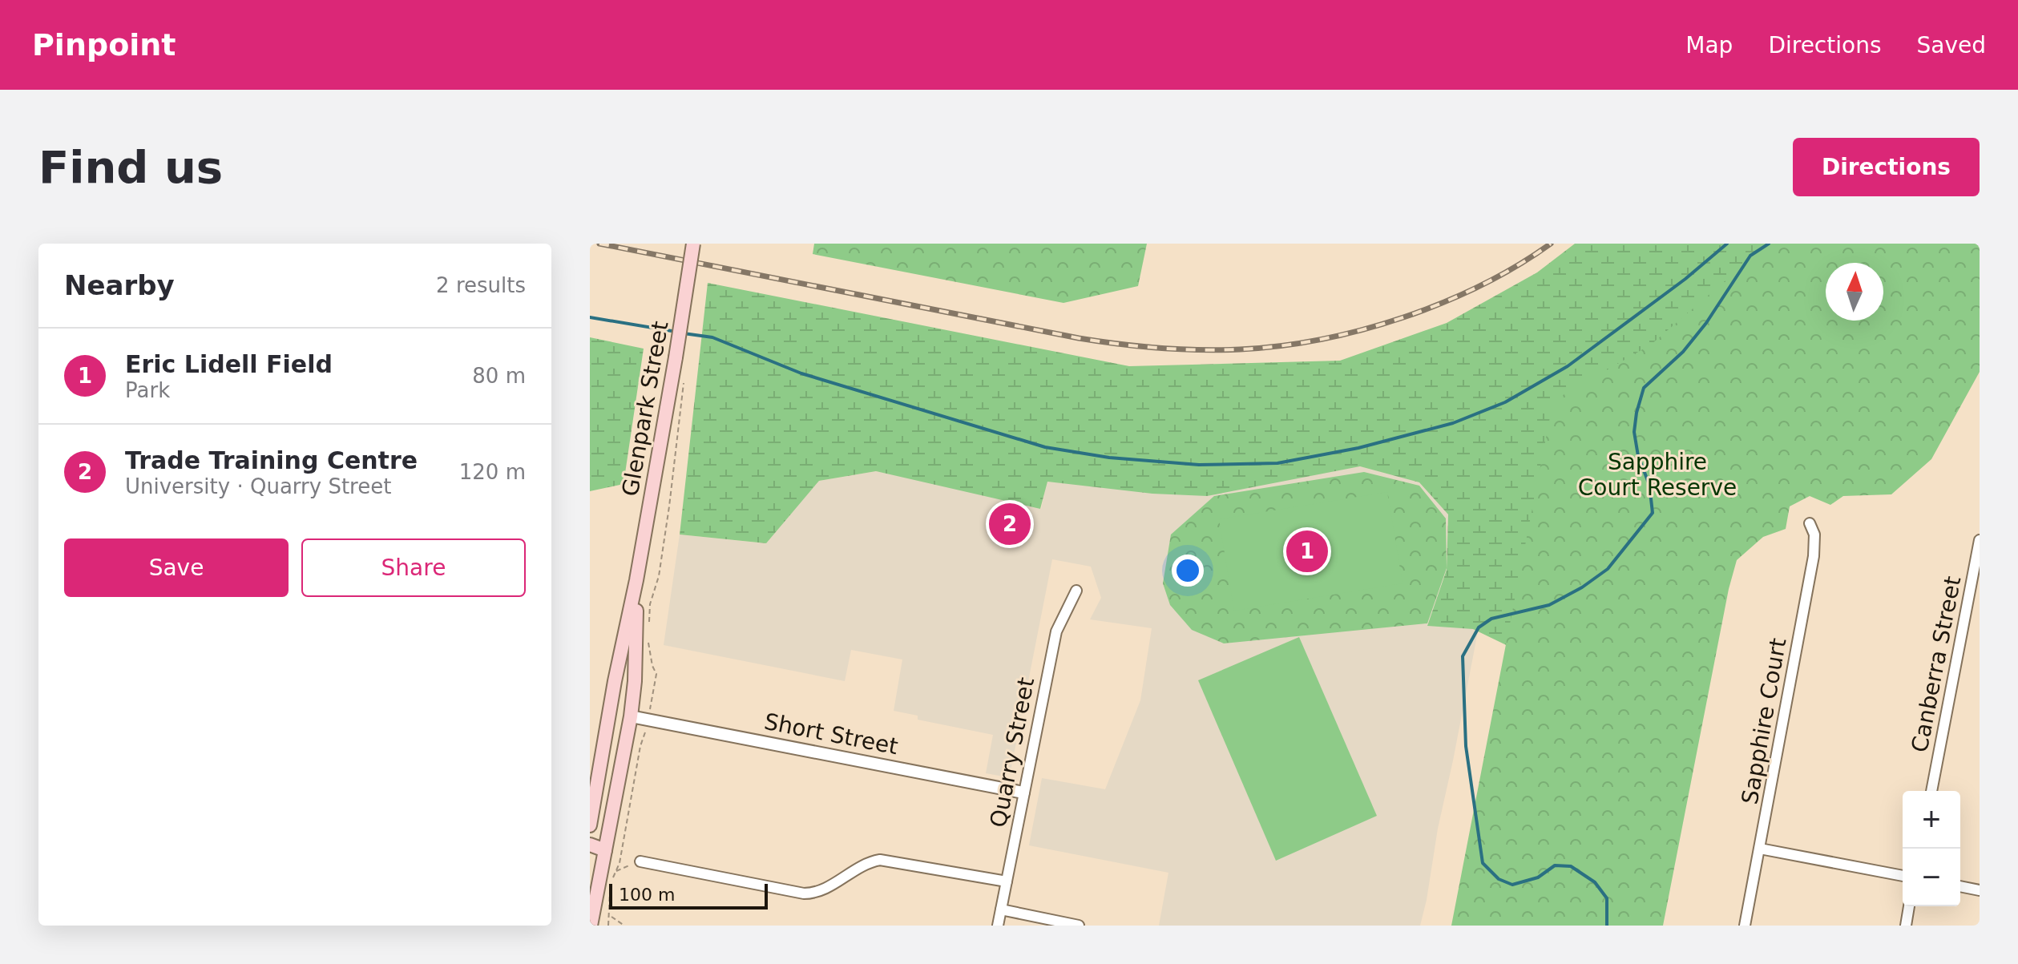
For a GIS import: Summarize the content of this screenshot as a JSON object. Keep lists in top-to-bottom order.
{
  "streets": {
    "main road": ["Glenpark Street"],
    "street": [
      "Canberra Street",
      "Sapphire Court",
      "Short Street",
      "Quarry Street"
    ]
  },
  "crossings": [
    ["Glenpark Street", "Short Street"],
    ["Short Street", "Quarry Street"]
  ],
  "parks": ["Sapphire Court Reserve"],
  "scale_bar": "100 m",
  "north": "top",
  "page": {
    "header": "Pinpoint",
    "nav": ["Map", "Directions", "Saved"],
    "buttons": [
      "Directions",
      ["Save", "Share"]
    ],
    "title": "Find us",
    "heading": ["Nearby", "2 results"],
    "list": [
      {
        "mark": "1",
        "name": "Eric Lidell Field",
        "note": "Park",
        "value": "80 m"
      },
      {
        "mark": "2",
        "name": "Trade Training Centre",
        "note": "University · Quarry Street",
        "value": "120 m"
      }
    ],
    "pins": ["2", "1"],
    "map_buttons": ["+", "−"],
    "scale": "100 m"
  }
}
